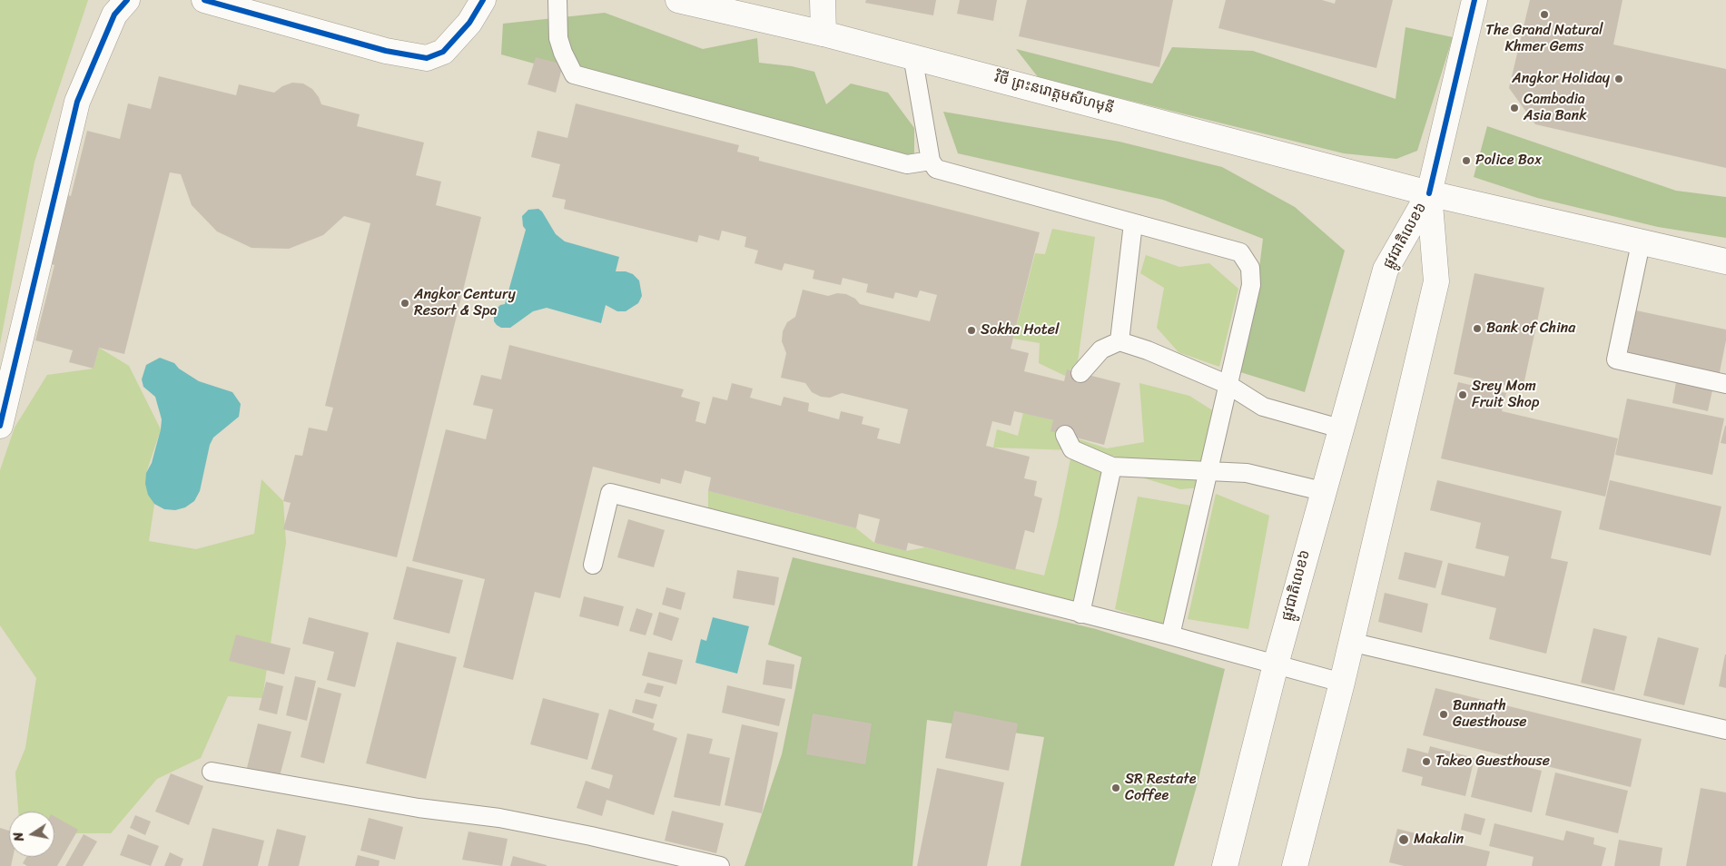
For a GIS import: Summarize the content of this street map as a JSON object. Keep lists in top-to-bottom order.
{
  "streets": {
    "main road": ["វិថី ព្រះនរោត្ដមសីហមុនី", "ផ្លូវជាតិលេខ៦"]
  },
  "crossings": [
    ["វិថី ព្រះនរោត្ដមសីហមុនី", "ផ្លូវជាតិលេខ៦"]
  ],
  "places": [
    "The Grand Natural Khmer Gems",
    "Angkor Holiday",
    "Cambodia Asia Bank",
    "Police Box",
    "Angkor Century Resort & Spa",
    "Bank of China",
    "Sokha Hotel",
    "Srey Mom Fruit Shop",
    "Bunnath Guesthouse",
    "Takeo Guesthouse",
    "SR Restate Coffee",
    "Makalin"
  ],
  "north": "left"
}
